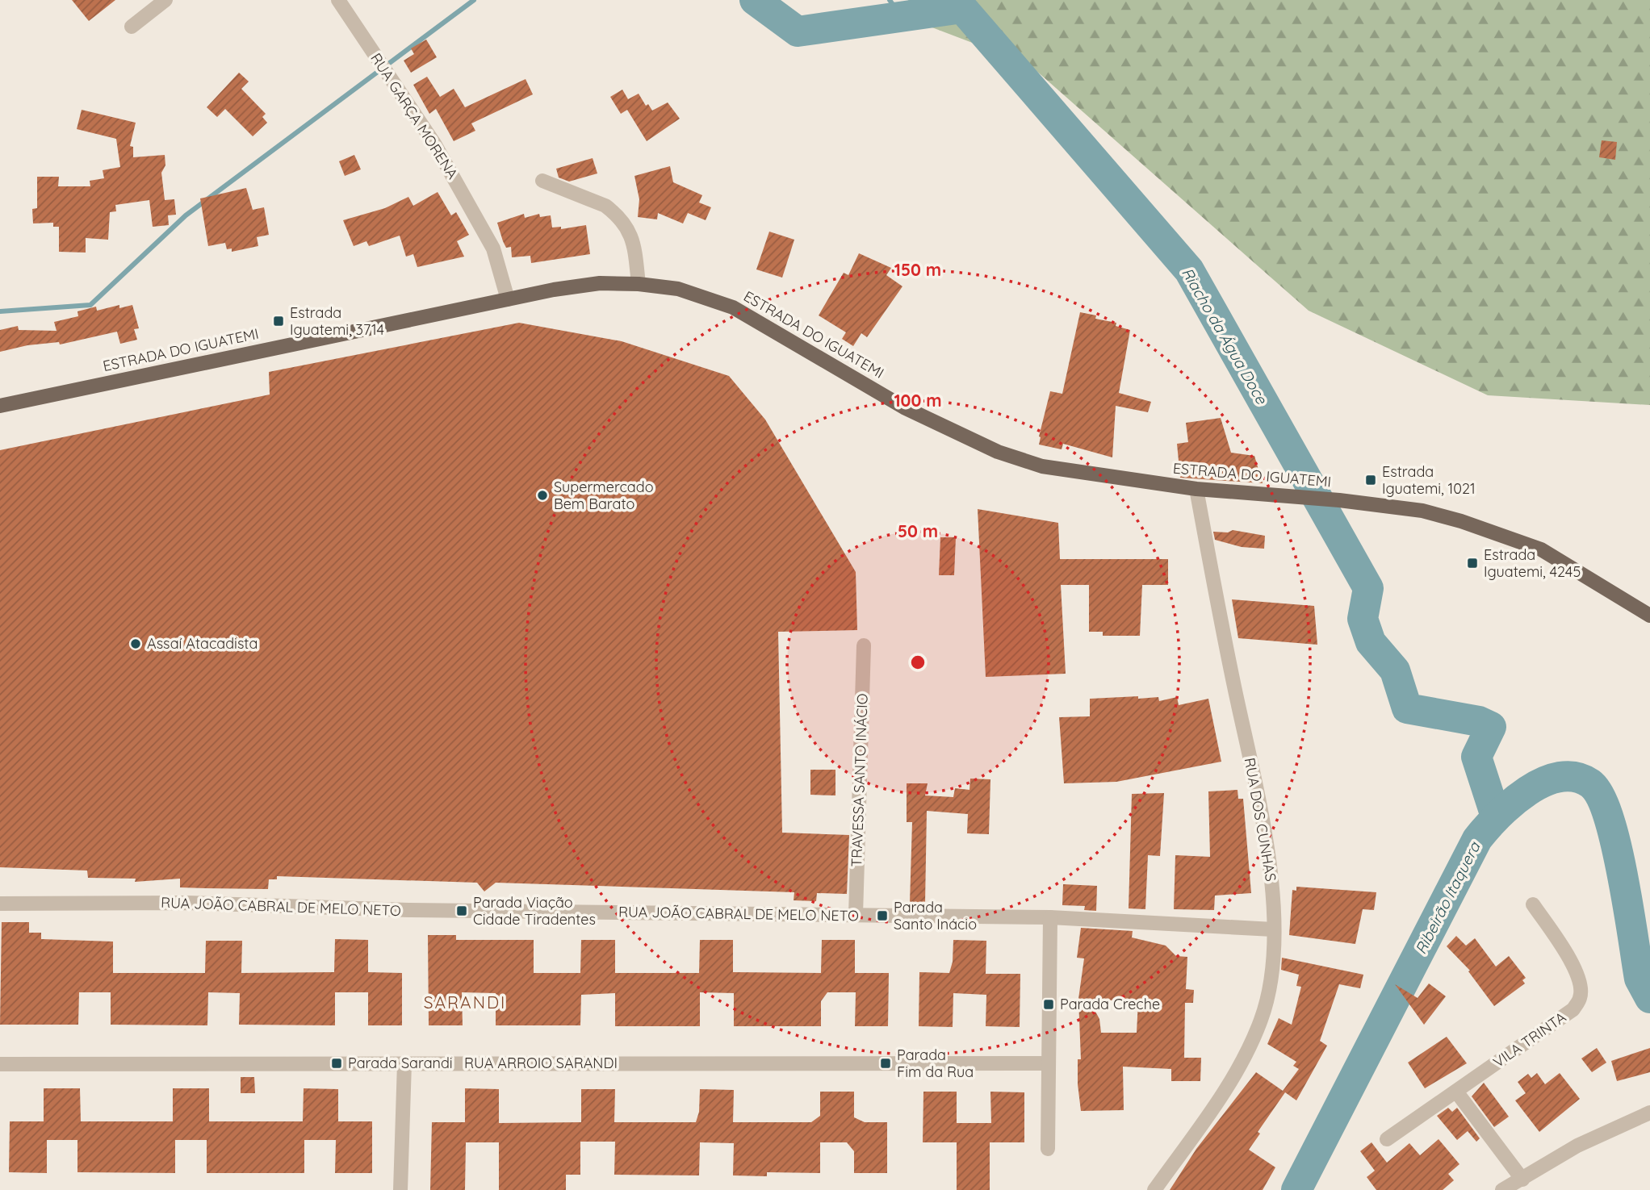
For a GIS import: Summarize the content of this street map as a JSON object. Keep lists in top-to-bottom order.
{
  "streets": {
    "main road": ["ESTRADA DO IGUATEMI"],
    "street": [
      "RUA GARÇA MORENA",
      "TRAVESSA SANTO INÁCIO",
      "RUA DOS CUNHAS",
      "RUA JOÃO CABRAL DE MELO NETO",
      "VILA TRINTA",
      "RUA ARROIO SARANDI"
    ]
  },
  "crossings": [
    ["RUA GARÇA MORENA", "ESTRADA DO IGUATEMI"],
    ["ESTRADA DO IGUATEMI", "RUA DOS CUNHAS"],
    ["TRAVESSA SANTO INÁCIO", "RUA JOÃO CABRAL DE MELO NETO"],
    ["RUA DOS CUNHAS", "RUA JOÃO CABRAL DE MELO NETO"]
  ],
  "districts": ["SARANDI"],
  "water": ["Riacho da Água Doce", "Ribeirão Itaquera"],
  "places": {
    "transit": [
      "Estrada Iguatemi, 3714",
      "Estrada Iguatemi, 1021",
      "Estrada Iguatemi, 4245",
      "Parada Viação Cidade Tiradentes",
      "Parada Santo Inácio",
      "Parada Creche",
      "Parada Sarandi",
      "Parada Fim da Rua"
    ],
    "other": ["Supermercado Bem Barato", "Assaí Atacadista"]
  },
  "rings": ["150 m", "100 m", "50 m"]
}
